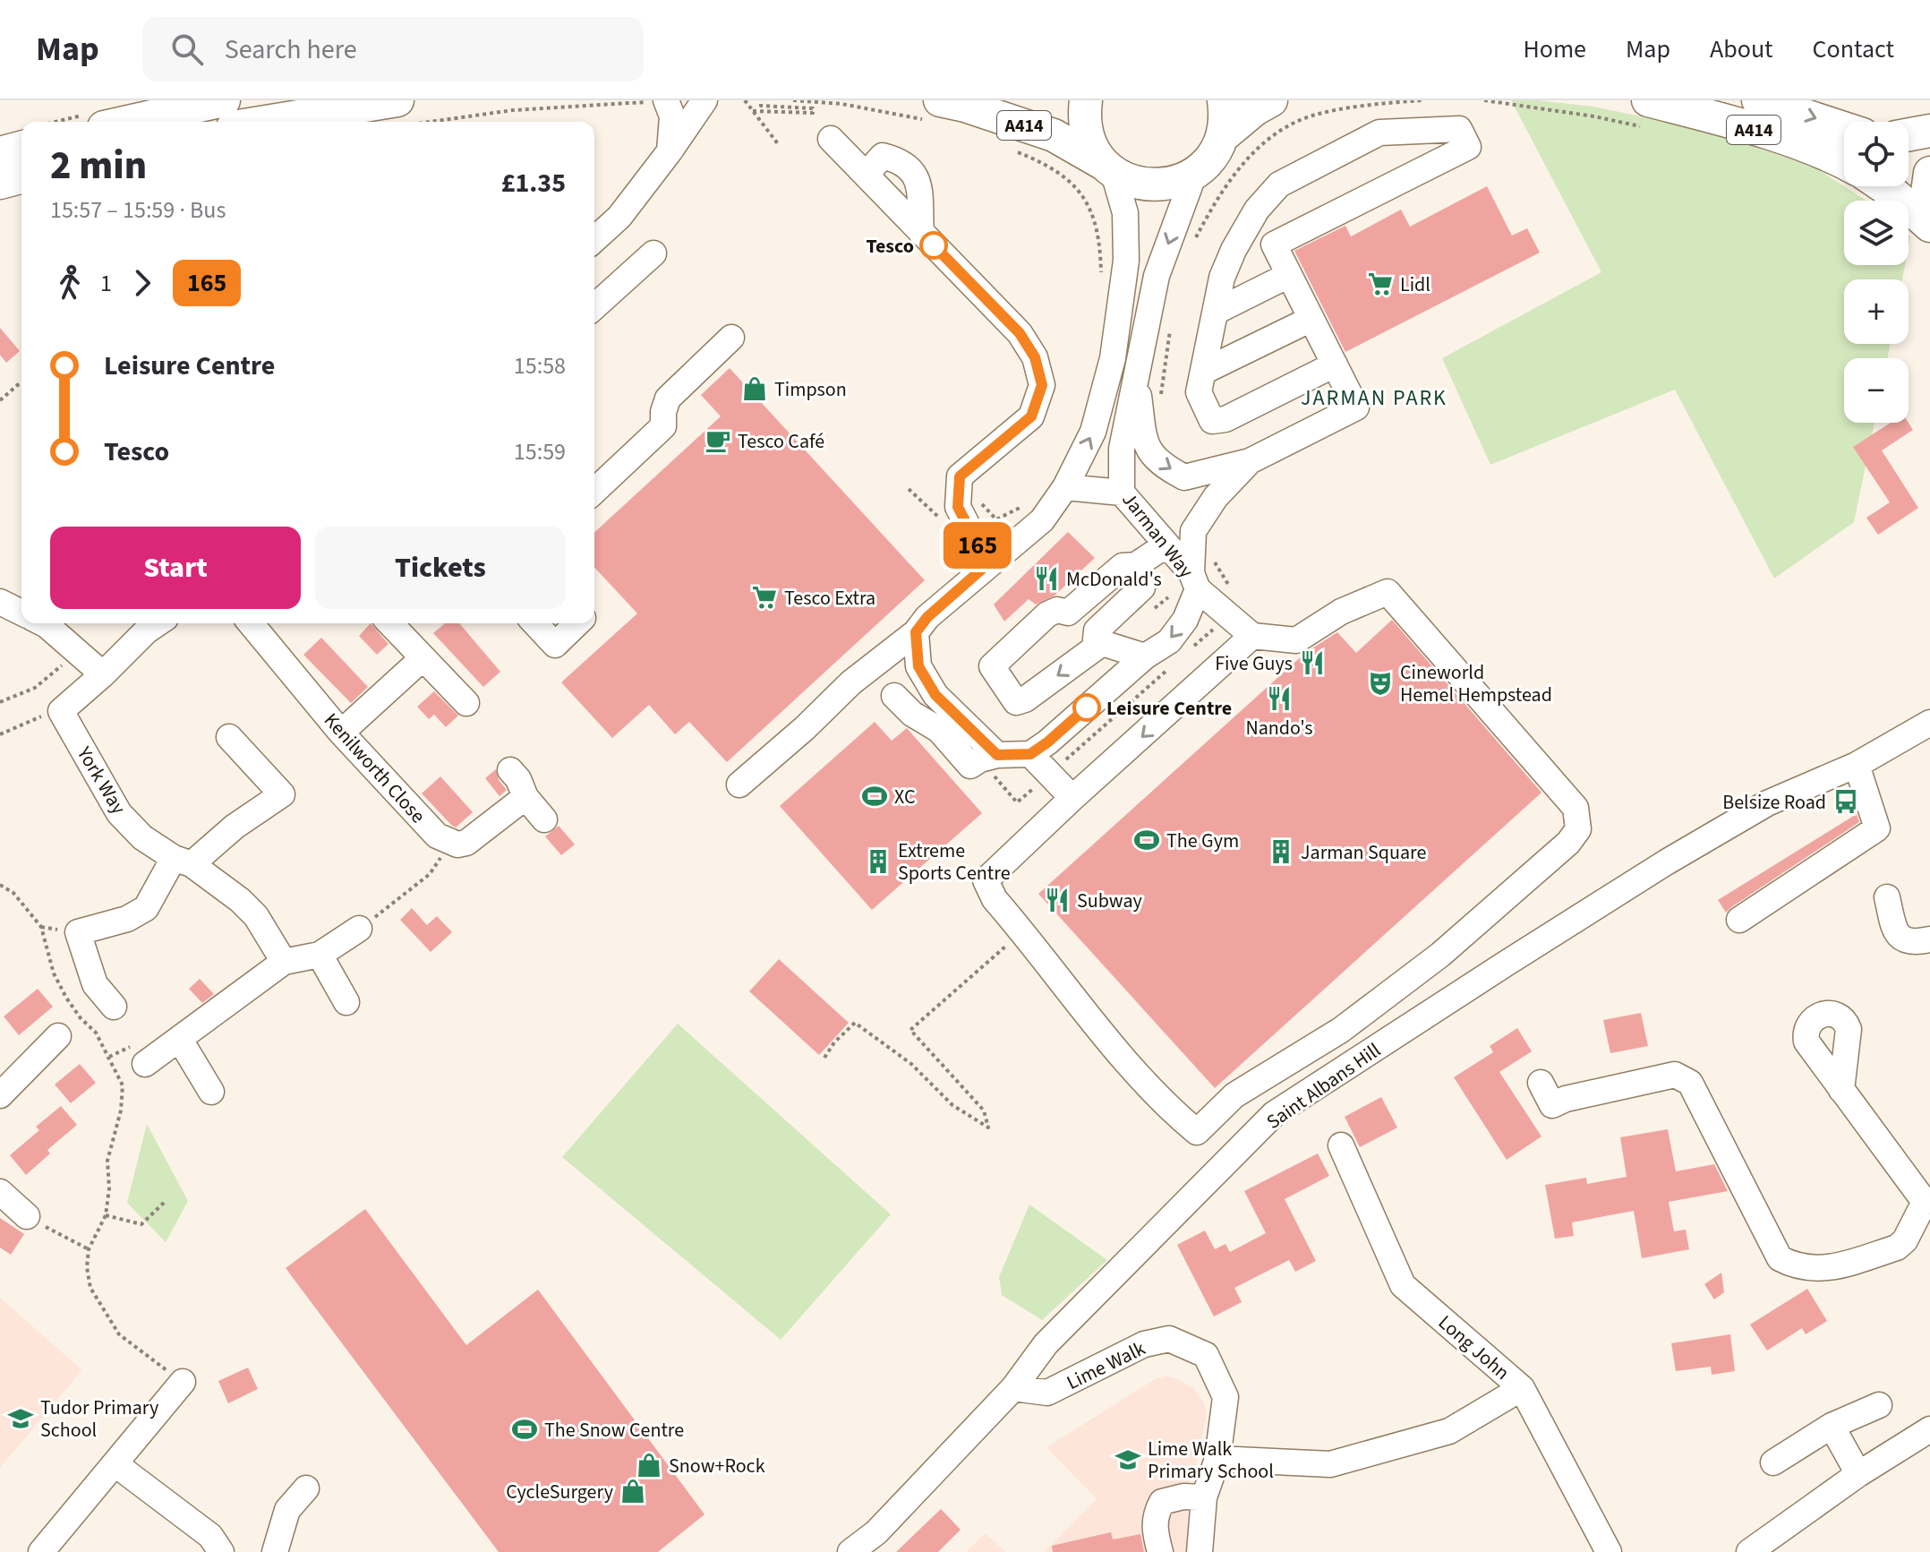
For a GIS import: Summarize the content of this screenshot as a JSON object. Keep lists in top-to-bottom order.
{
  "streets": {
    "main road": ["A414"],
    "street": [
      "Jarman Way",
      "Kenilworth Close",
      "York Way",
      "Saint Albans Hill",
      "Long John",
      "Lime Walk"
    ]
  },
  "crossings": [
    ["Saint Albans Hill", "Lime Walk"]
  ],
  "districts": ["JARMAN PARK"],
  "places": {
    "other": ["Tesco", "Leisure Centre"],
    "supermarket": ["Lidl", "Tesco Extra"],
    "shop": ["Timpson", "Snow+Rock", "CycleSurgery"],
    "cafe": ["Tesco Café"],
    "restaurant": [
      "McDonald's",
      "Five Guys",
      "Nando's",
      "Subway"
    ],
    "theatre": ["Cineworld Hemel Hempstead"],
    "sports": ["XC", "The Gym", "The Snow Centre"],
    "bus stop": ["Belsize Road"],
    "building": ["Jarman Square", "Extreme Sports Centre"],
    "school or university": ["Tudor Primary School", "Lime Walk Primary School"]
  },
  "lines": ["bus line 165"],
  "page": {
    "header": "Map",
    "search": "Search here",
    "nav": [
      "Home",
      "Map",
      "About",
      "Contact"
    ],
    "on_map": "165",
    "map_buttons": ["+", "−"],
    "heading": ["2 min", "15:57 – 15:59 · Bus", "£1.35"],
    "legs": ["1", "165"],
    "list": [
      {
        "name": "Leisure Centre",
        "value": "15:58"
      },
      {
        "name": "Tesco",
        "value": "15:59"
      }
    ],
    "buttons": ["Start", "Tickets"]
  }
}
